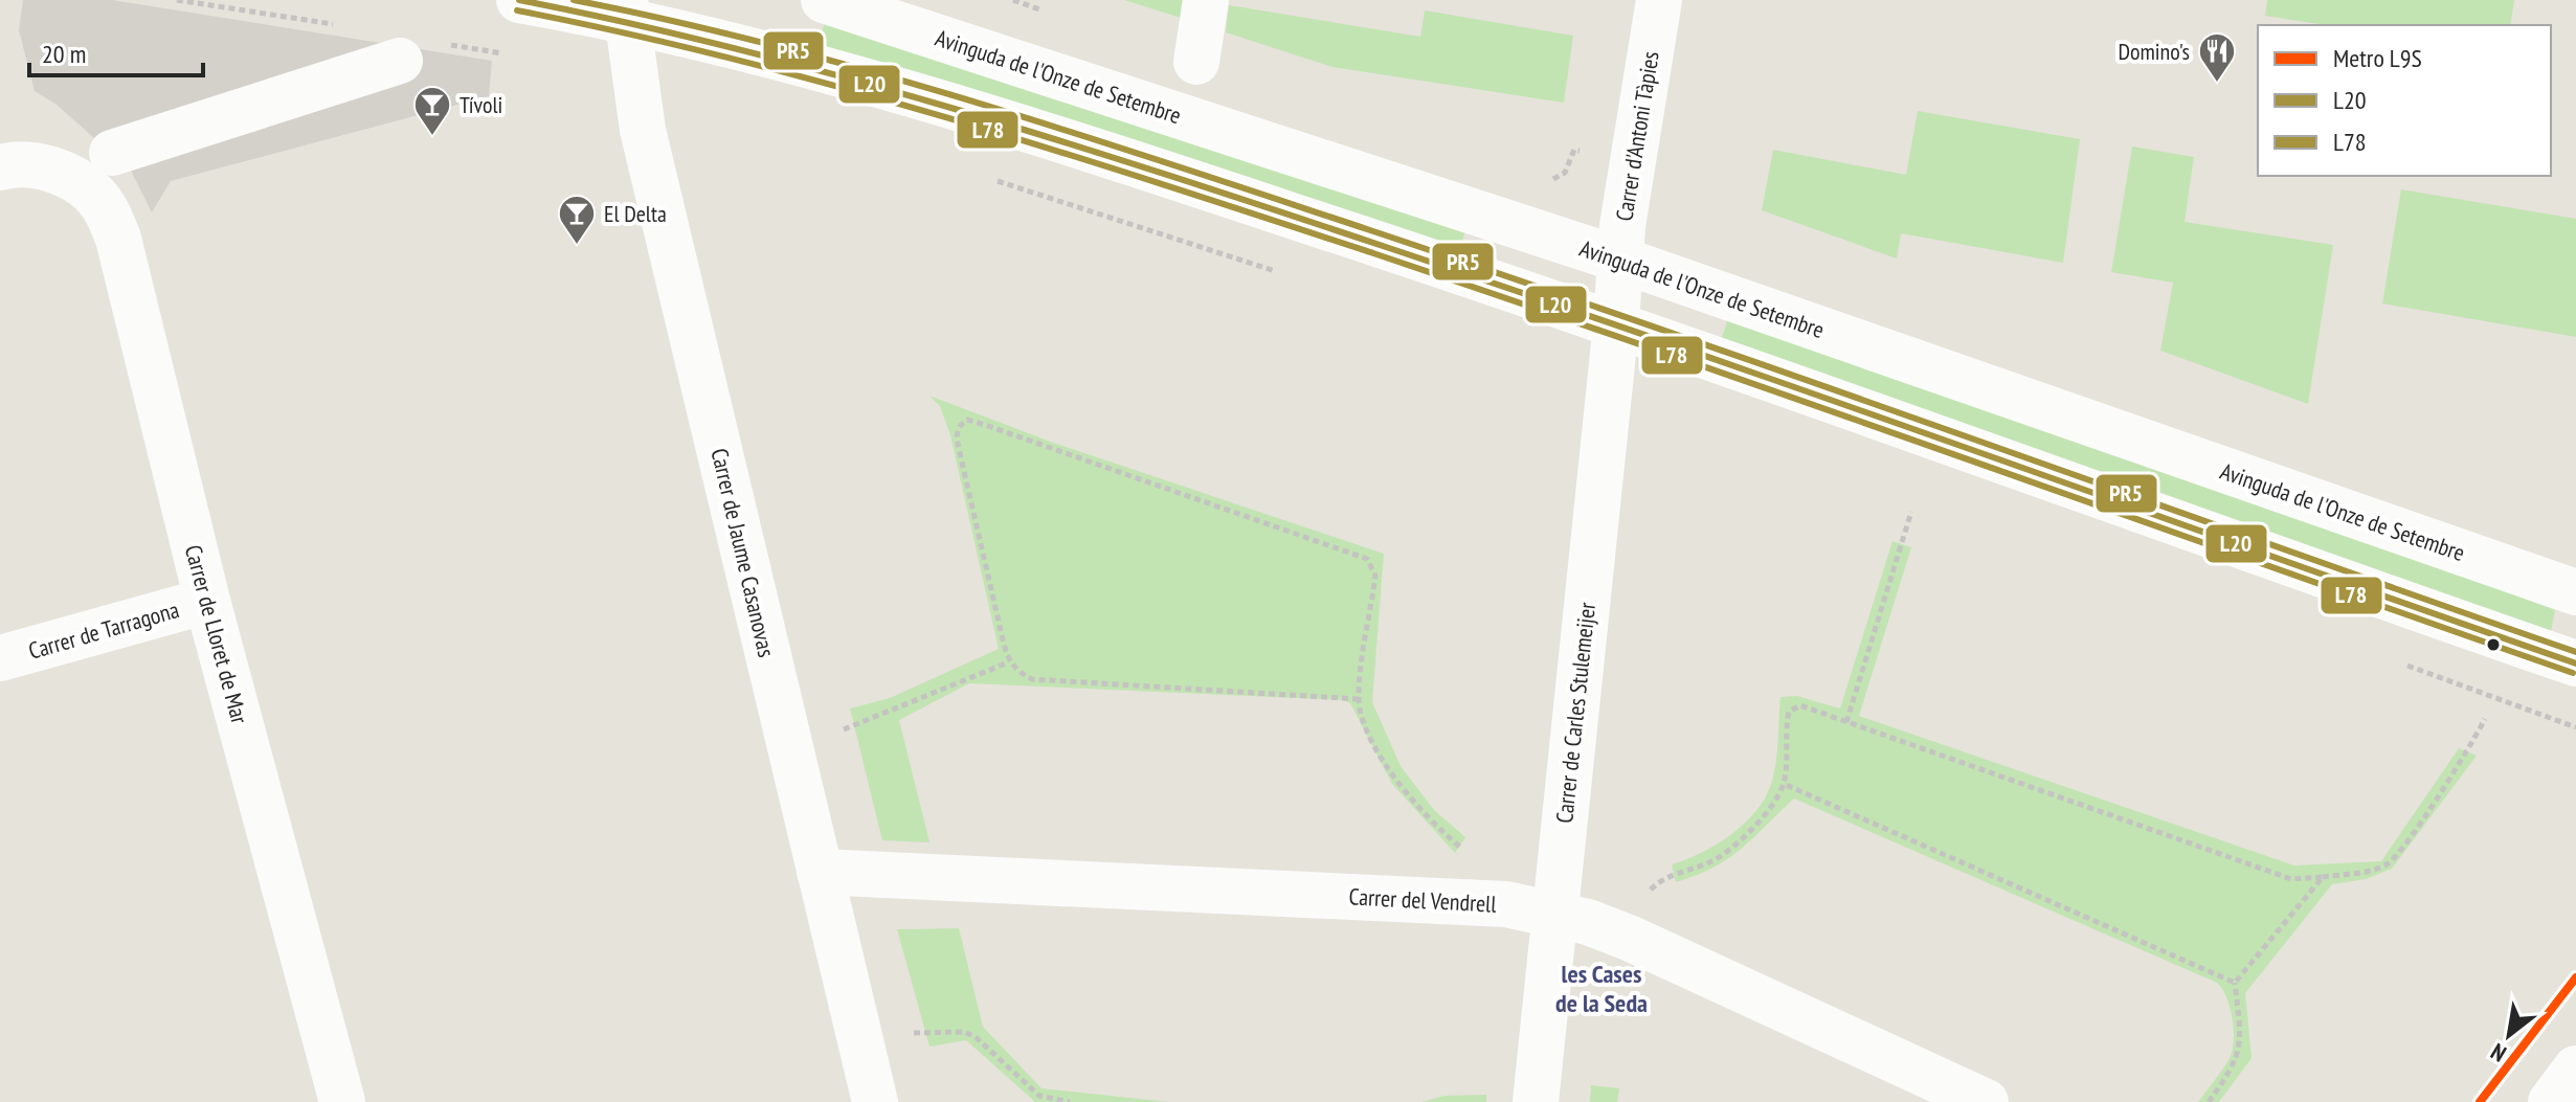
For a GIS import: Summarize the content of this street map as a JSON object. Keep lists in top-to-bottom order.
{
  "streets": {
    "street": [
      "Avinguda de l'Onze de Setembre",
      "Carrer d'Antoni Tàpies",
      "Carrer de Jaume Casanovas",
      "Carrer de Tarragona",
      "Carrer de Lloret de Mar",
      "Carrer de Carles Stulemeijer",
      "Carrer del Vendrell"
    ]
  },
  "crossings": [
    ["Avinguda de l'Onze de Setembre", "Carrer d'Antoni Tàpies"],
    ["Carrer d'Antoni Tàpies", "Carrer de Carles Stulemeijer"],
    ["Carrer de Jaume Casanovas", "Carrer del Vendrell"],
    ["Carrer de Tarragona", "Carrer de Lloret de Mar"],
    ["Carrer de Carles Stulemeijer", "Carrer del Vendrell"]
  ],
  "districts": ["les Cases de la Seda"],
  "places": {
    "restaurant": ["Domino's"],
    "bar": ["Tívoli", "El Delta"]
  },
  "lines": [
    "transit line L20",
    "transit line PR5",
    "transit line L78",
    "metro line L9S"
  ],
  "legend": ["Metro L9S", "L20", "L78"],
  "scale_bar": "20 m",
  "north": "bottom left"
}
